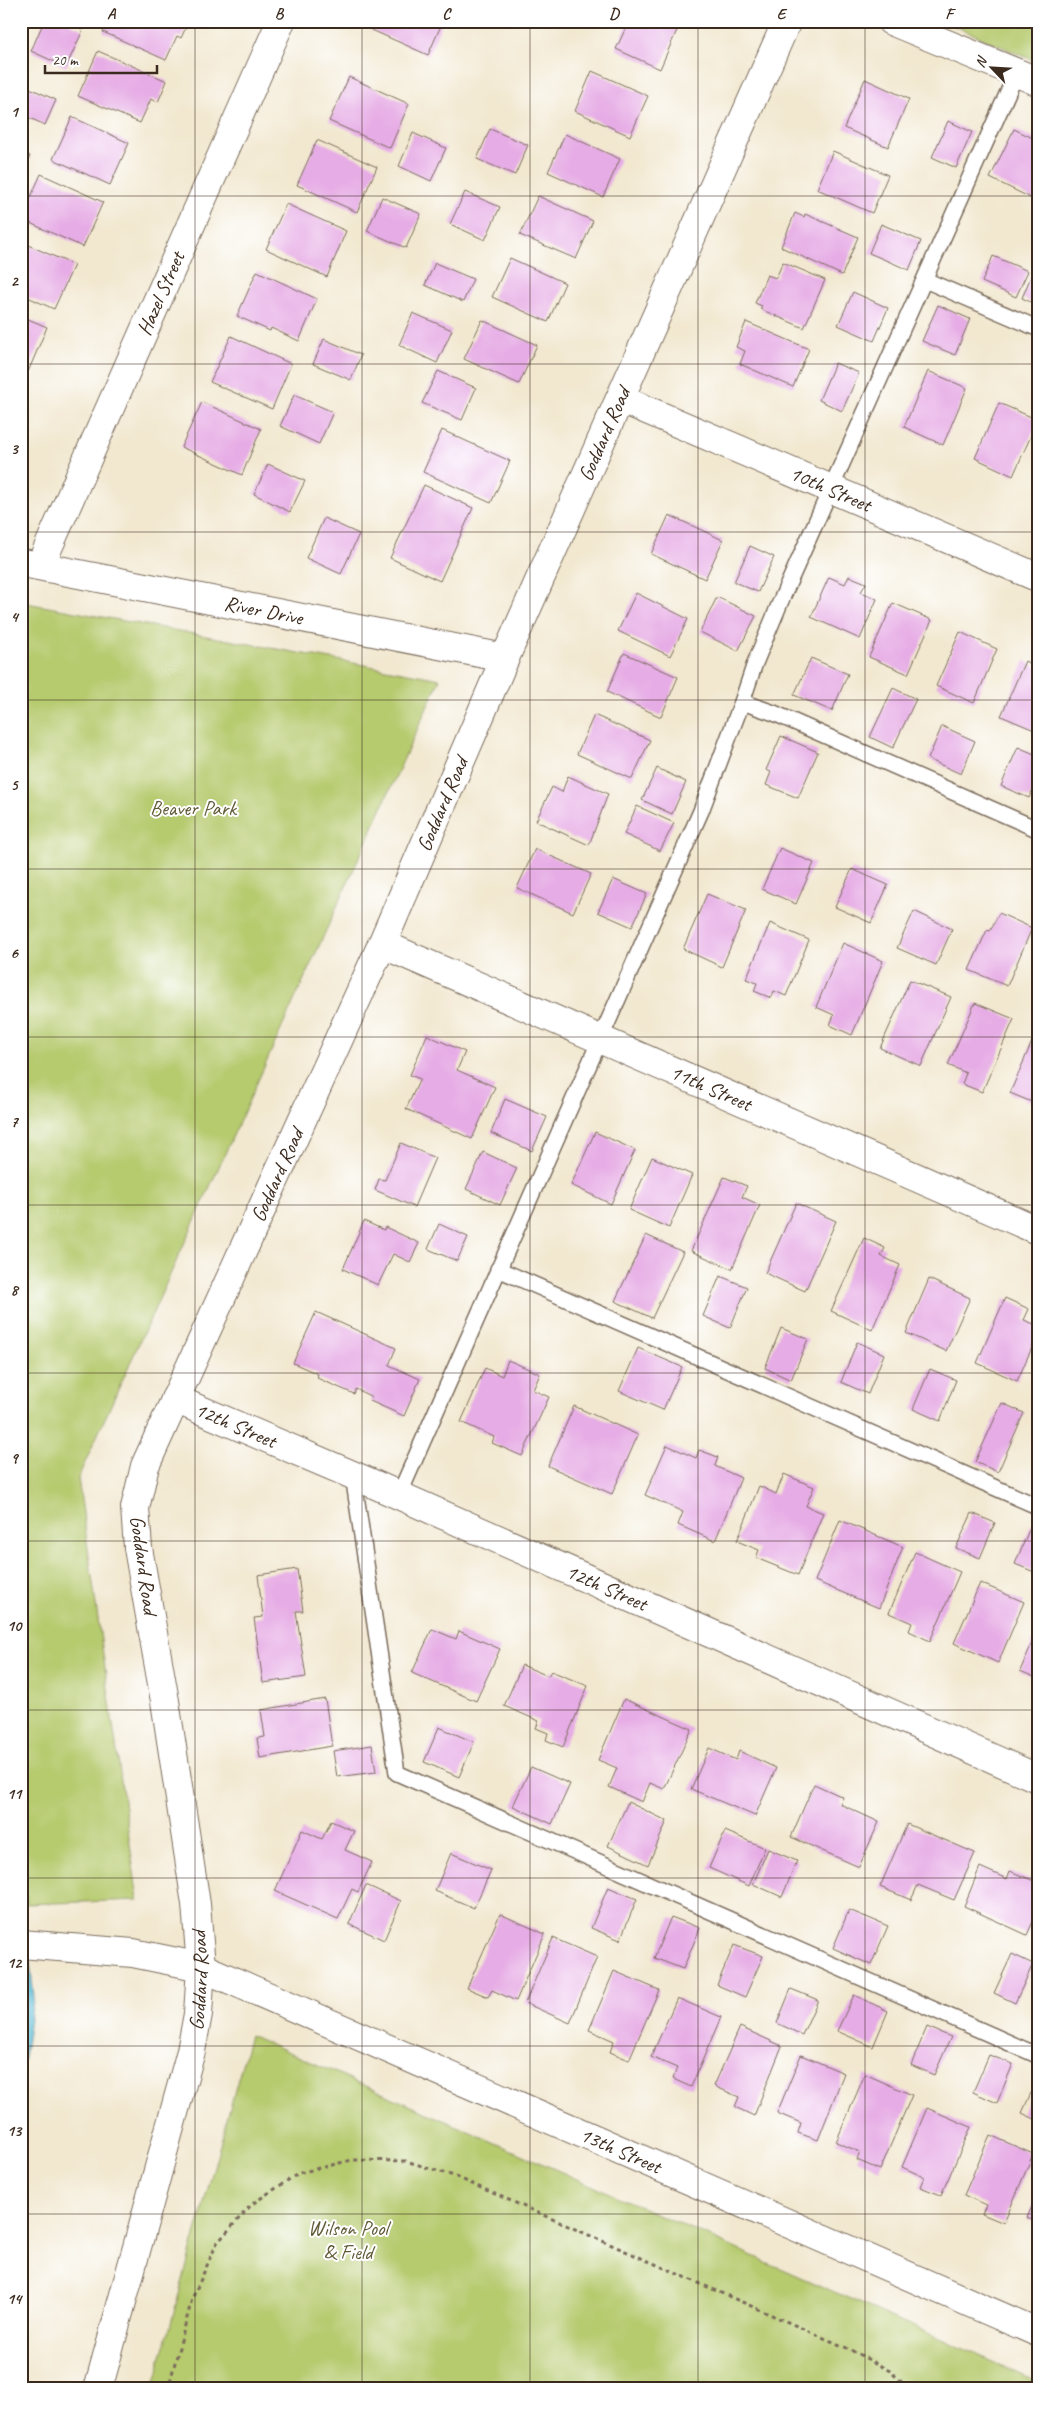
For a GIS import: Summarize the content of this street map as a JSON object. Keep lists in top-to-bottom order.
{
  "streets": {
    "street": [
      "Hazel Street",
      "Goddard Road",
      "10th Street",
      "River Drive",
      "11th Street",
      "12th Street",
      "13th Street"
    ]
  },
  "crossings": [
    ["Hazel Street", "River Drive"],
    ["Goddard Road", "10th Street"],
    ["Goddard Road", "River Drive"],
    ["Goddard Road", "11th Street"],
    ["Goddard Road", "12th Street"],
    ["Goddard Road", "13th Street"]
  ],
  "parks": ["Beaver Park", "Wilson Pool & Field"],
  "scale_bar": "20 m",
  "north": "top left",
  "grid": {
    "columns": [
      "A",
      "B",
      "C",
      "D",
      "E",
      "F"
    ],
    "rows": [
      "1",
      "2",
      "3",
      "4",
      "5",
      "6",
      "7",
      "8",
      "9",
      "10",
      "11",
      "12",
      "13",
      "14"
    ]
  }
}
